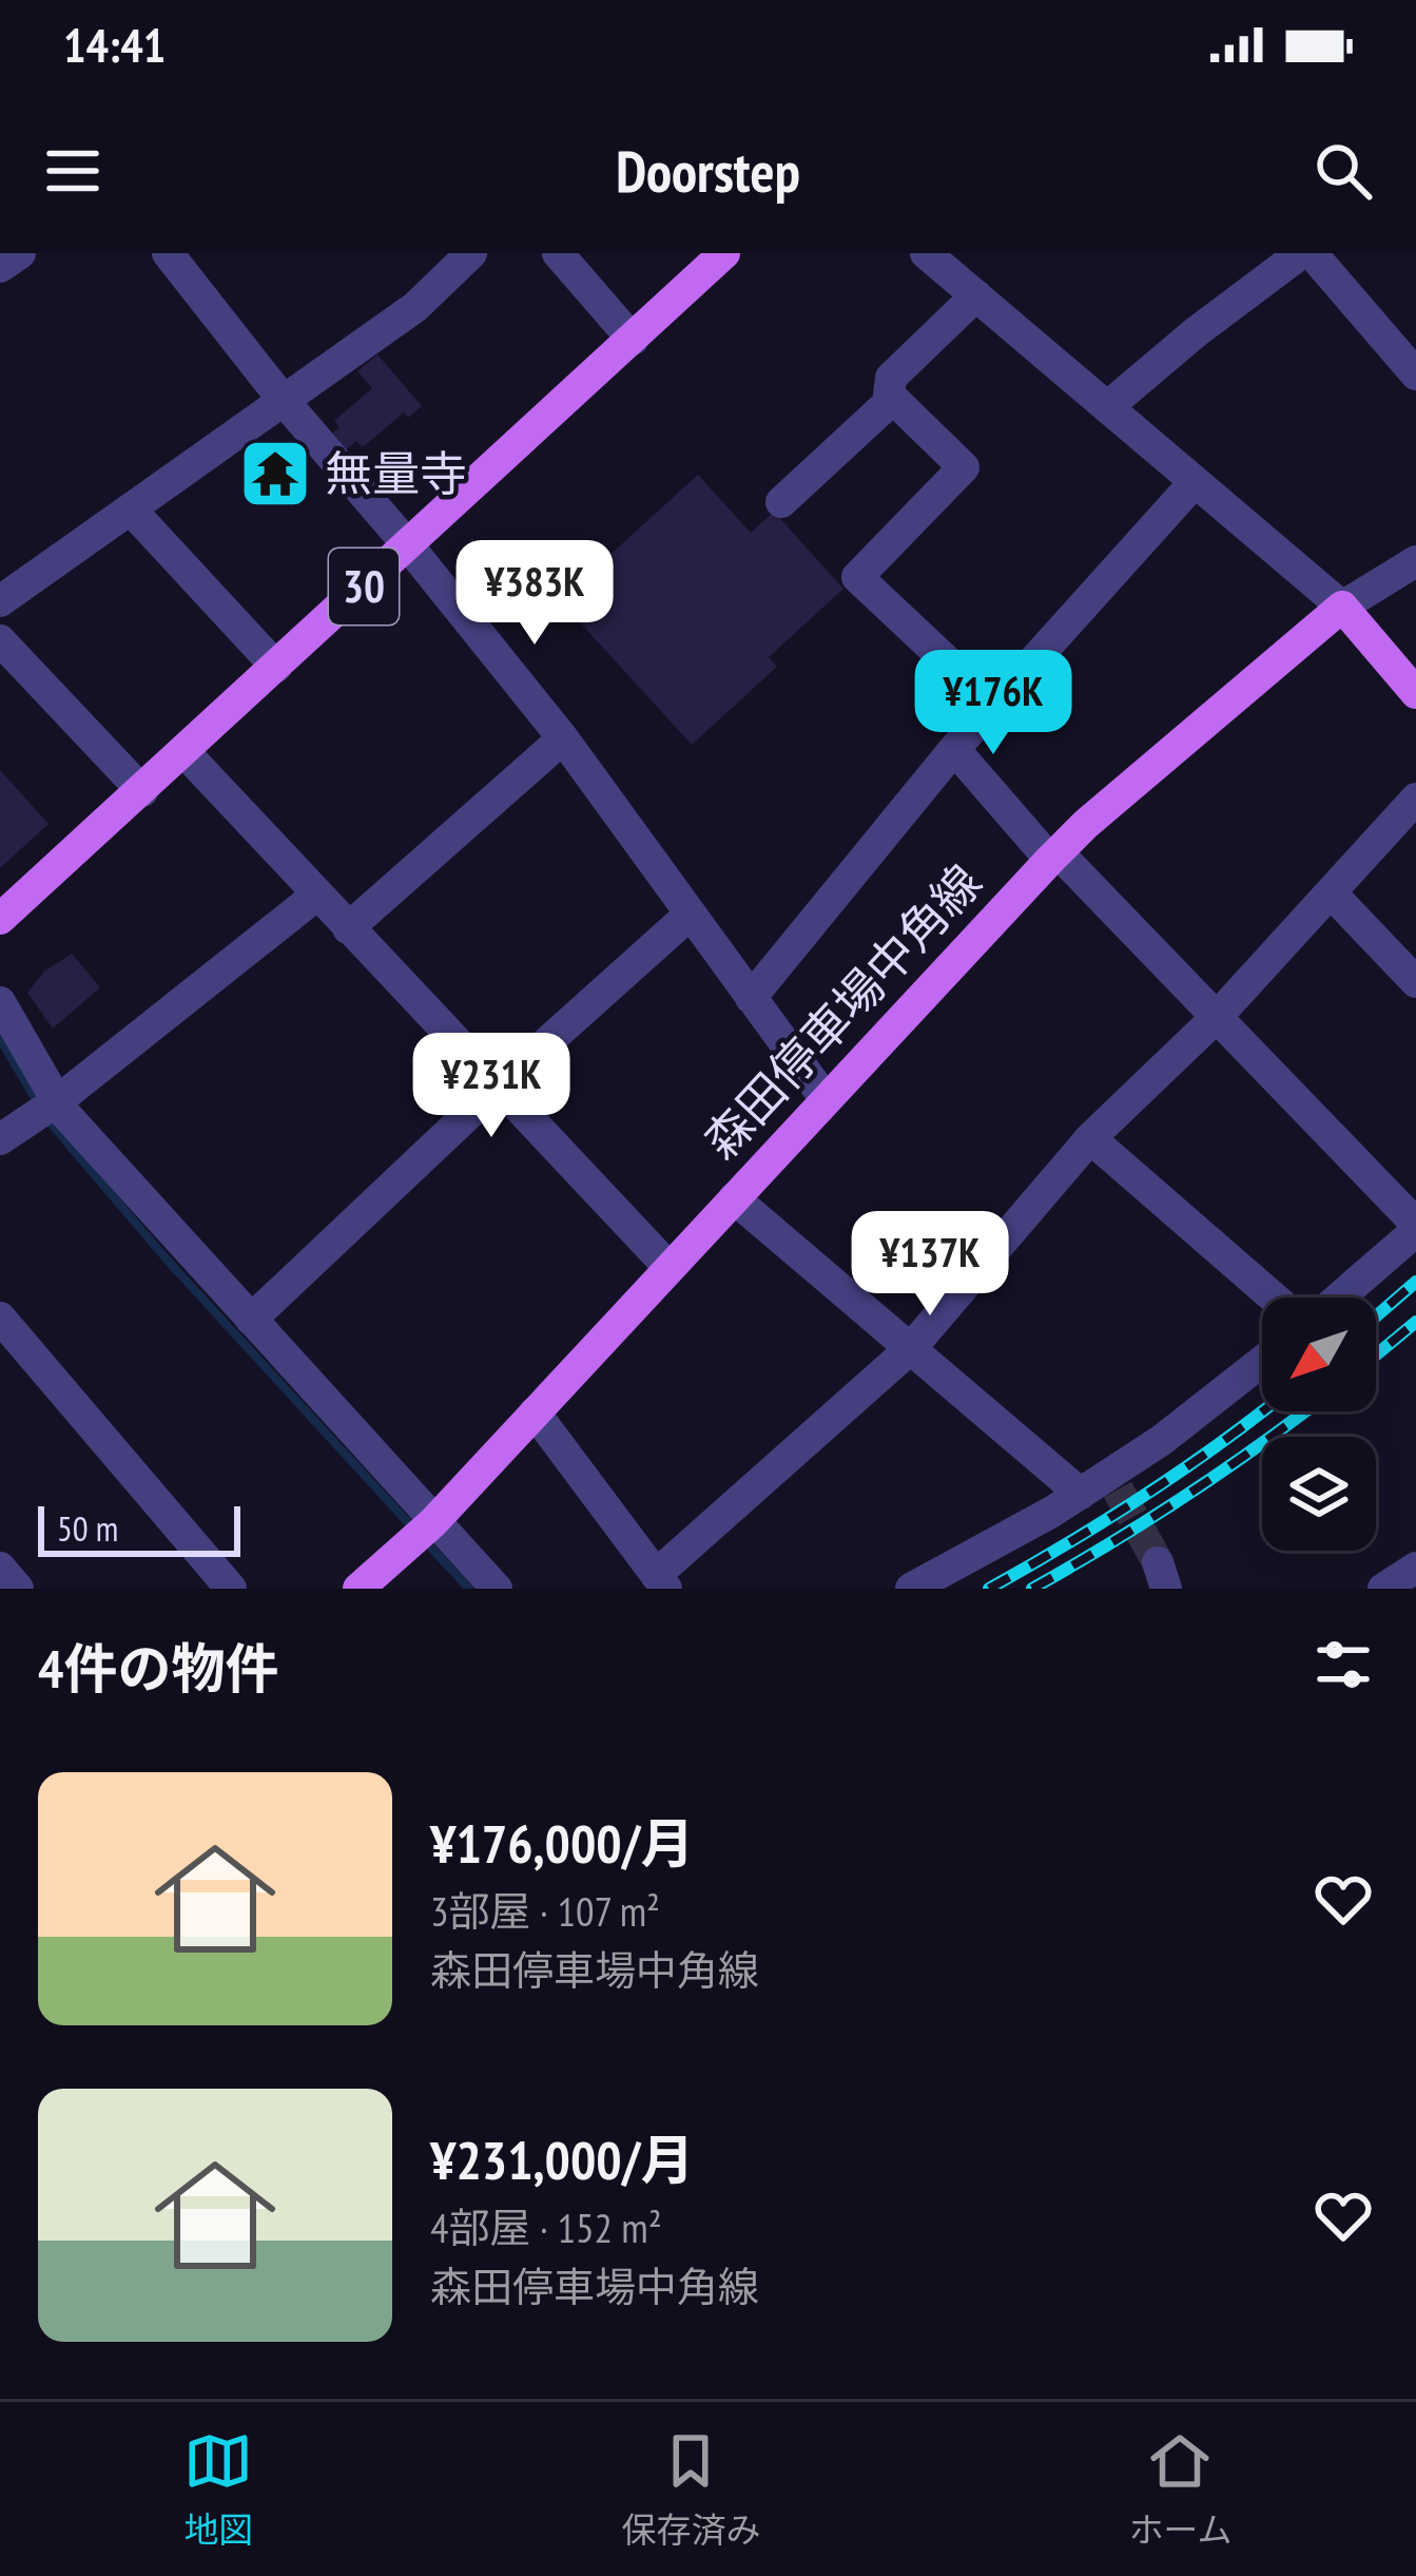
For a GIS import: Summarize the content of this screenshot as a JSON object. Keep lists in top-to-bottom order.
{
  "streets": {
    "main road": ["30", "森田停車場中角線"]
  },
  "places": {
    "temple": ["無量寺"]
  },
  "scale_bar": "50 m",
  "north": "bottom left",
  "page": {
    "status": "14:41",
    "header": "Doorstep",
    "price": [
      "¥383K",
      "¥176K",
      "¥231K",
      "¥137K"
    ],
    "scale": "50 m",
    "heading": "4件の物件",
    "list": [
      {
        "name": "¥176,000/月",
        "note": "3部屋 · 107 m² · 森田停車場中角線"
      },
      {
        "name": "¥231,000/月",
        "note": "4部屋 · 152 m² · 森田停車場中角線"
      }
    ],
    "tabs": ["地図", "保存済み", "ホーム"]
  }
}
